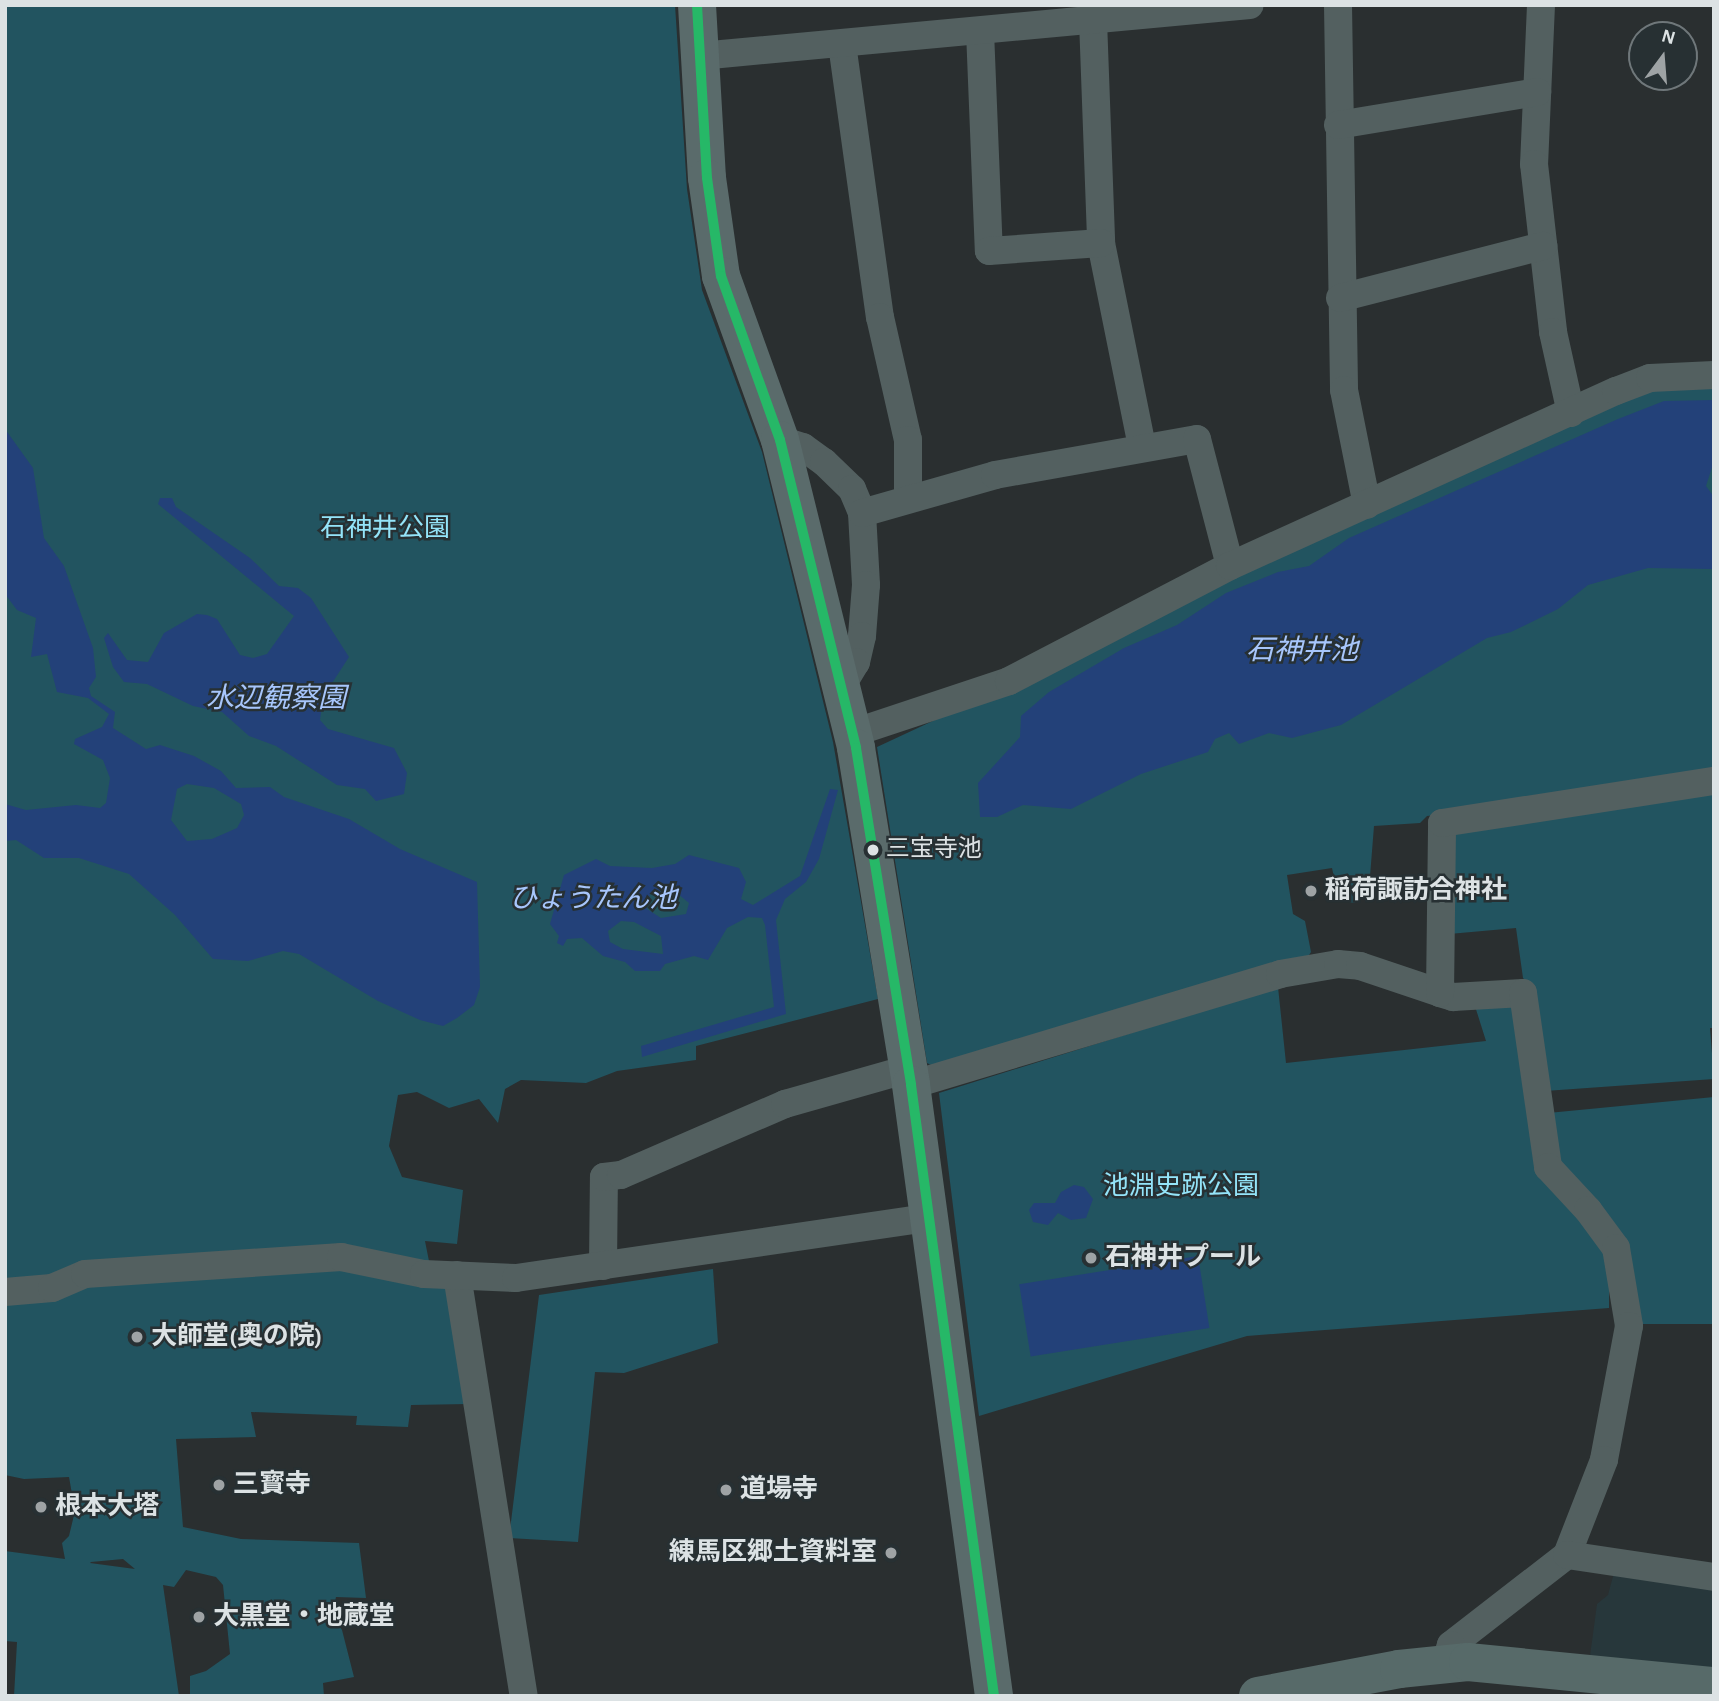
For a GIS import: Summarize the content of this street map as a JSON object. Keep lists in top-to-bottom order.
{
  "water": ["石神井池", "水辺観察園", "ひょうたん池"],
  "parks": ["石神井公園", "池淵史跡公園"],
  "places": [
    "三宝寺池",
    "稲荷諏訪合神社",
    "石神井プール",
    "大師堂(奥の院)",
    "三寳寺",
    "道場寺",
    "根本大塔",
    "練馬区郷土資料室",
    "大黒堂・地蔵堂"
  ],
  "north": "top"
}
